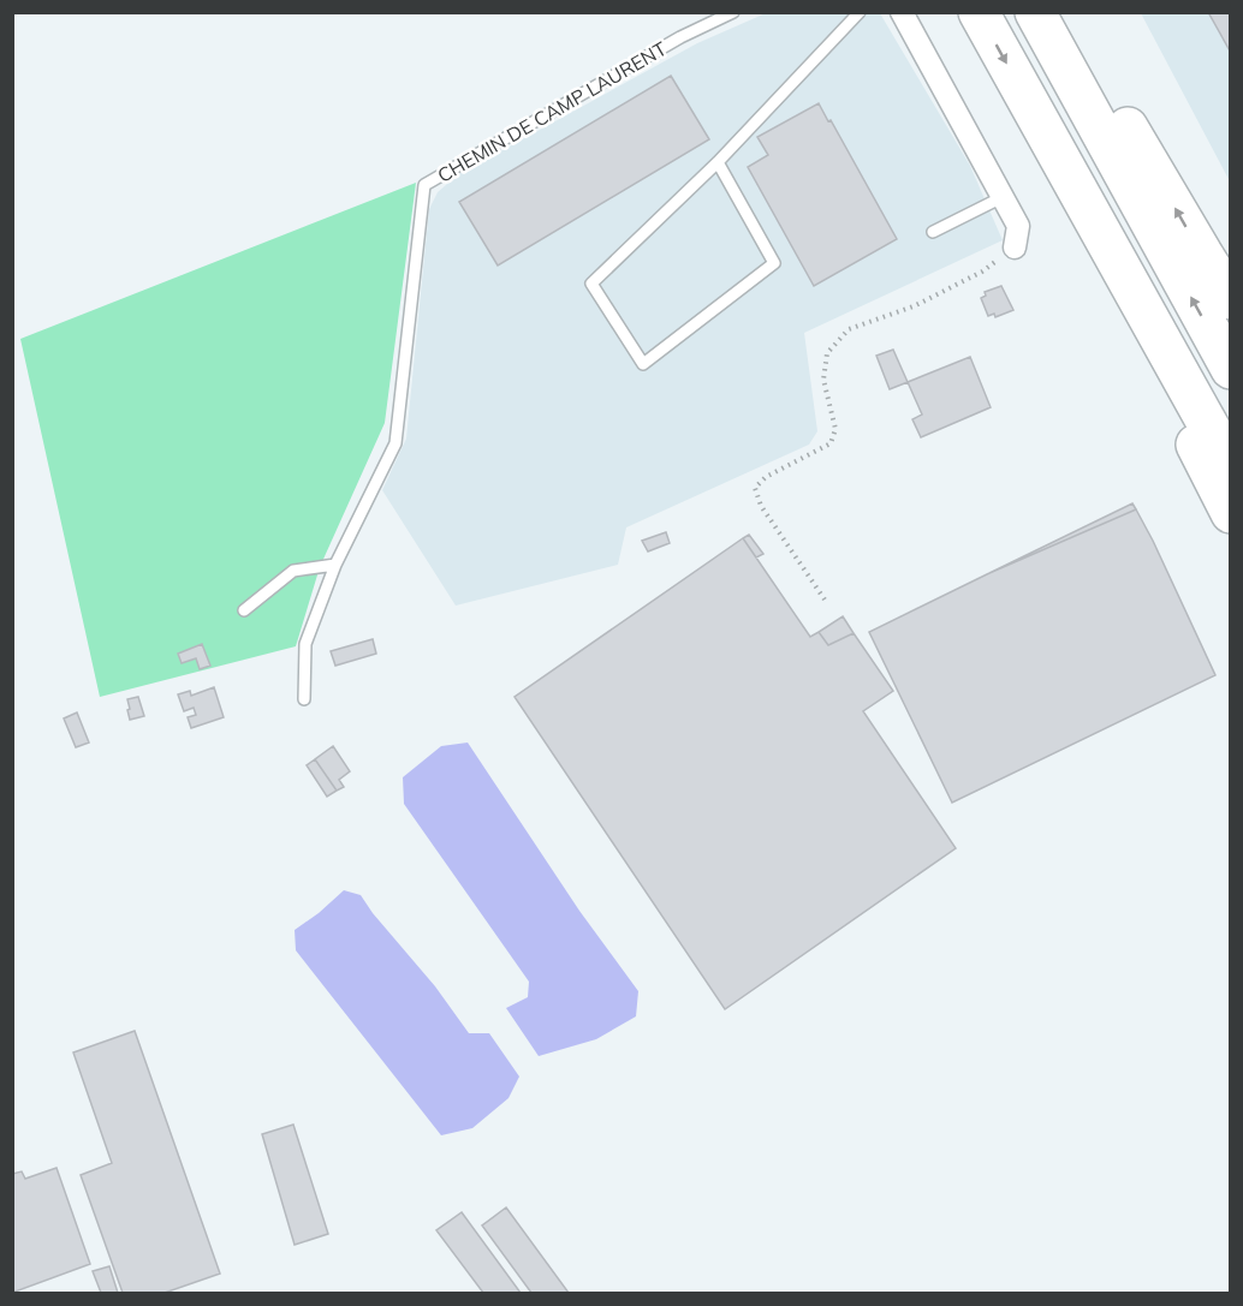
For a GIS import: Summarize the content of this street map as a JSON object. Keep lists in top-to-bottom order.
{
  "streets": {
    "lane": ["CHEMIN DE CAMP LAURENT"]
  }
}
